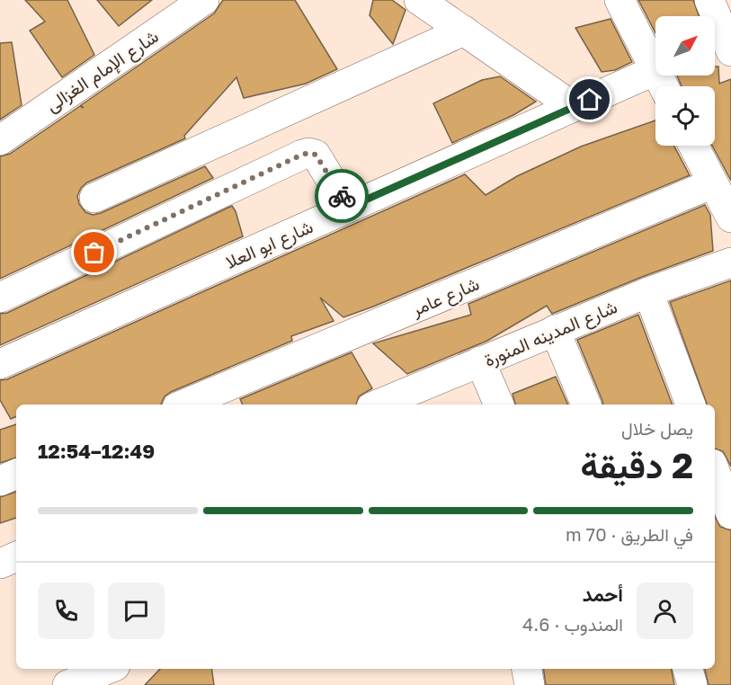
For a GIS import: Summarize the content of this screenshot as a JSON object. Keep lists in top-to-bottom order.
{
  "streets": {
    "street": [
      "شارع الإمام الغزالى",
      "شارع ابو العلا",
      "شارع عامر",
      "شارع المدينه المنورة"
    ]
  },
  "north": "top right",
  "page": {
    "heading": ["2 دقيقة", "يصل خلال", "12:49–12:54"],
    "panel": ["أحمد", "المندوب · 4.6"],
    "bar": "في الطريق · 70 m"
  }
}
